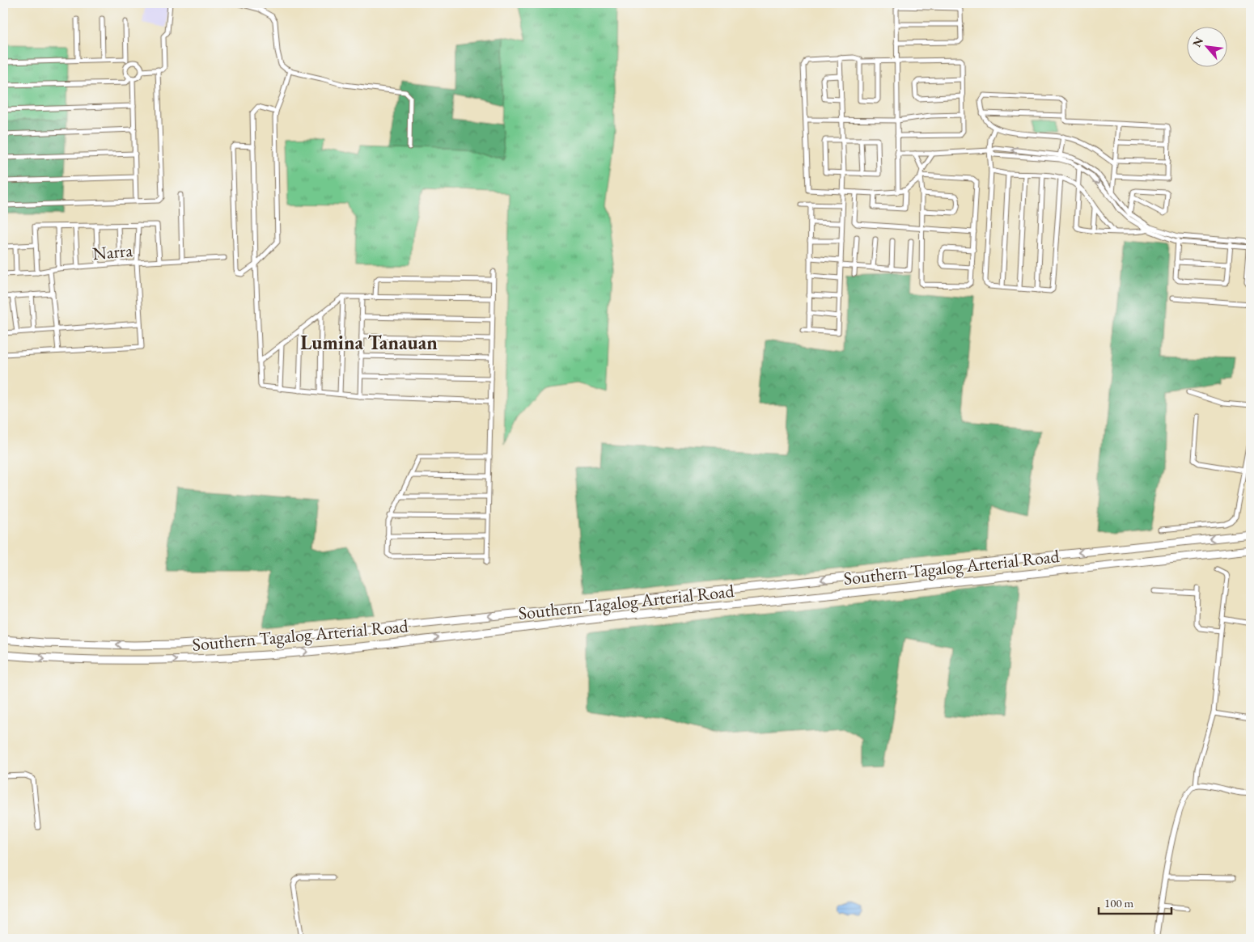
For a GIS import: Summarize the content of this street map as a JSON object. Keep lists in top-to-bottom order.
{
  "streets": {
    "highway": ["Southern Tagalog Arterial Road"],
    "street": ["Narra"]
  },
  "districts": ["Lumina Tanauan"],
  "scale_bar": "100 m",
  "north": "top left"
}
